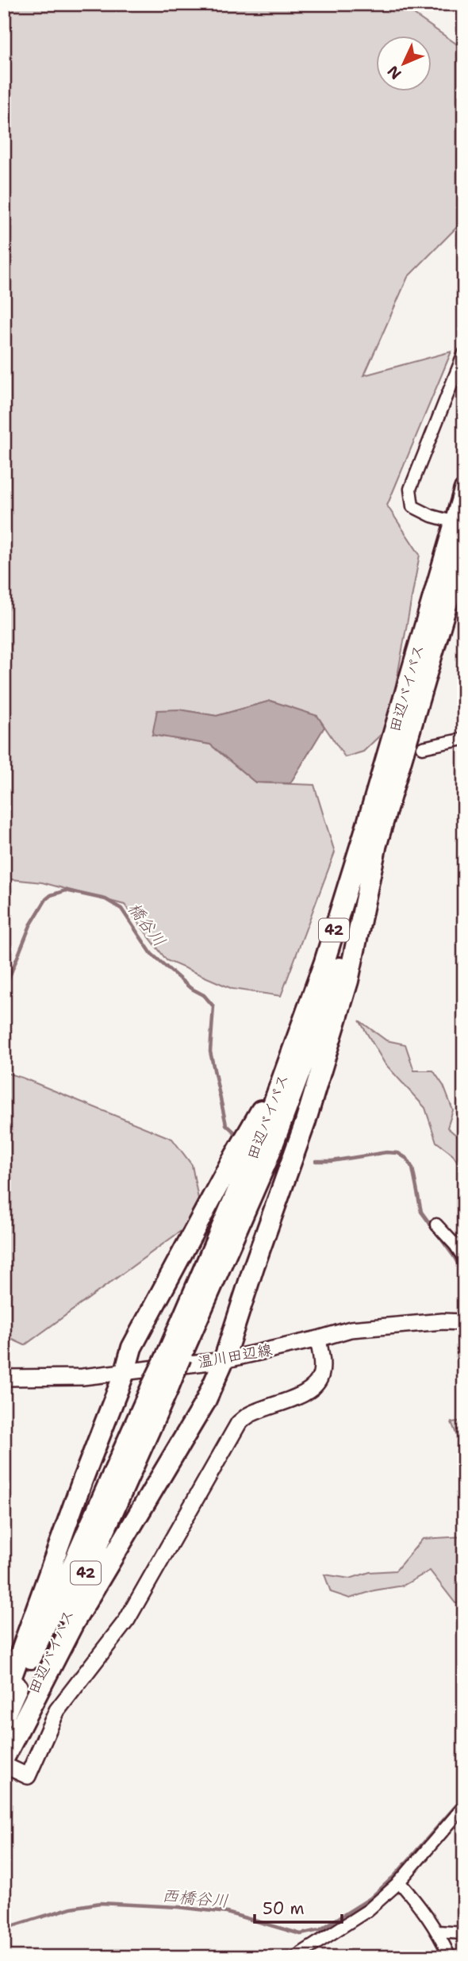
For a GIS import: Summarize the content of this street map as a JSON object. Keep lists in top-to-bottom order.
{
  "streets": {
    "highway": ["田辺バイパス", "42"],
    "street": ["温川田辺線"]
  },
  "water": ["橋谷川", "西橋谷川"],
  "scale_bar": "50 m",
  "north": "bottom left"
}
